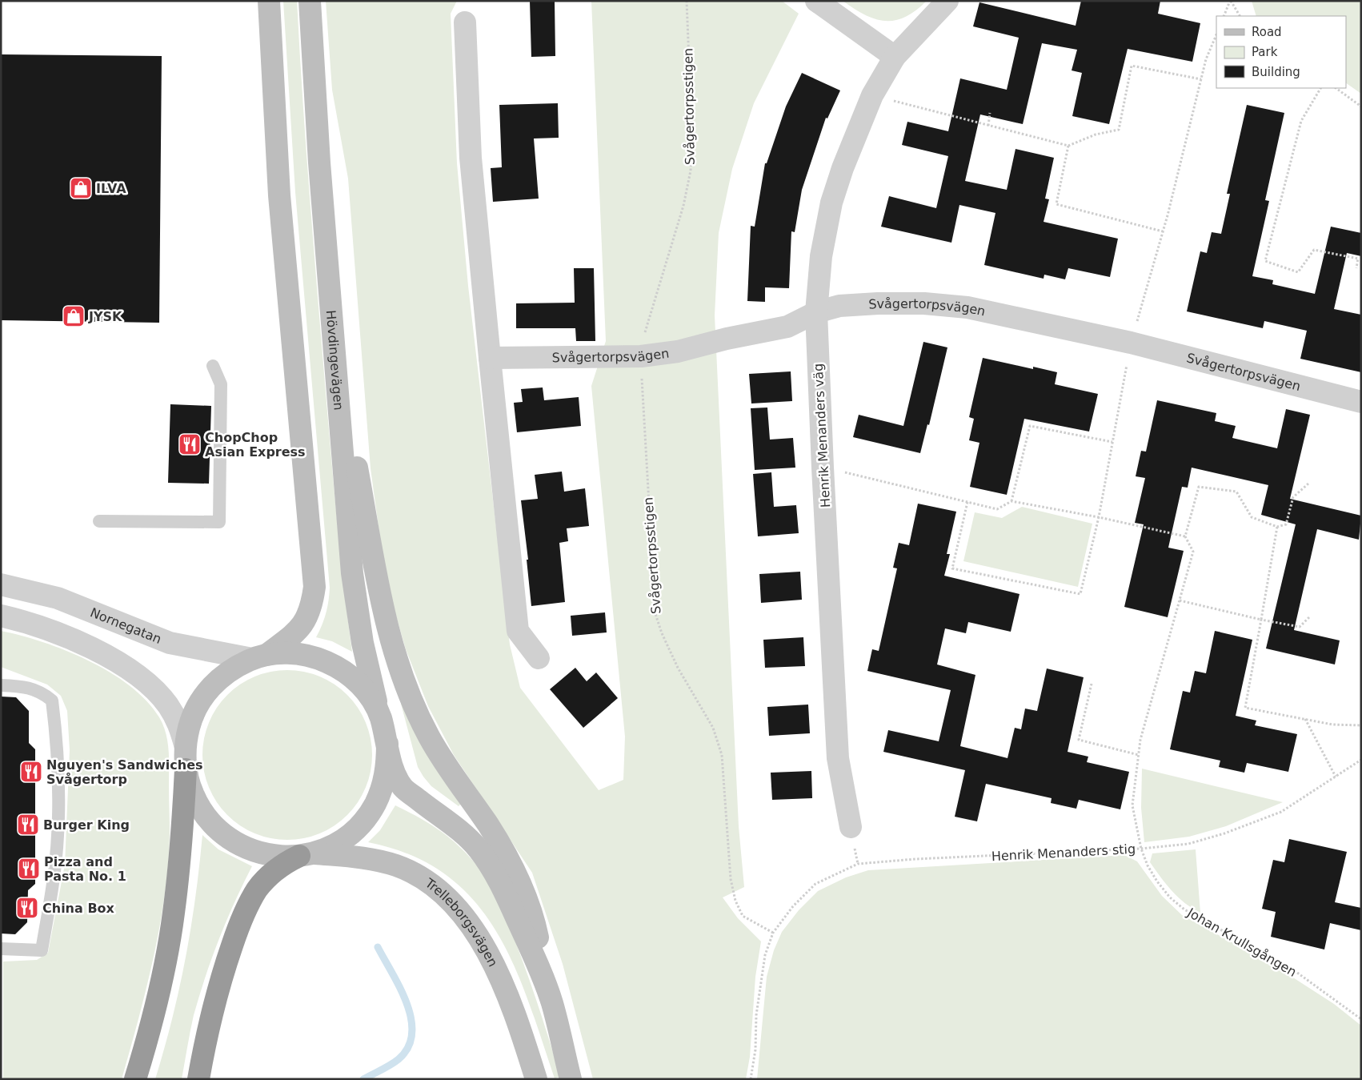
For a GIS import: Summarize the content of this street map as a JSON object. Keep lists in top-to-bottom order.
{
  "streets": {
    "street": [
      "Svågertorpsvägen",
      "Hövdingevägen",
      "Henrik Menanders väg",
      "Nornegatan",
      "Trelleborgsvägen"
    ],
    "path": ["Svågertorpsstigen", "Henrik Menanders stig", "Johan Krullsgången"]
  },
  "crossings": [
    ["Svågertorpsstigen", "Svågertorpsvägen"],
    ["Svågertorpsstigen", "Henrik Menanders stig"],
    ["Svågertorpsvägen", "Henrik Menanders väg"],
    ["Nornegatan", "Trelleborgsvägen"],
    ["Henrik Menanders stig", "Johan Krullsgången"]
  ],
  "places": {
    "shop": ["ILVA", "JYSK"],
    "restaurant": [
      "ChopChop Asian Express",
      "Nguyen's Sandwiches Svågertorp",
      "Burger King",
      "Pizza and Pasta No. 1",
      "China Box"
    ]
  },
  "legend": ["Road", "Park", "Building"]
}
